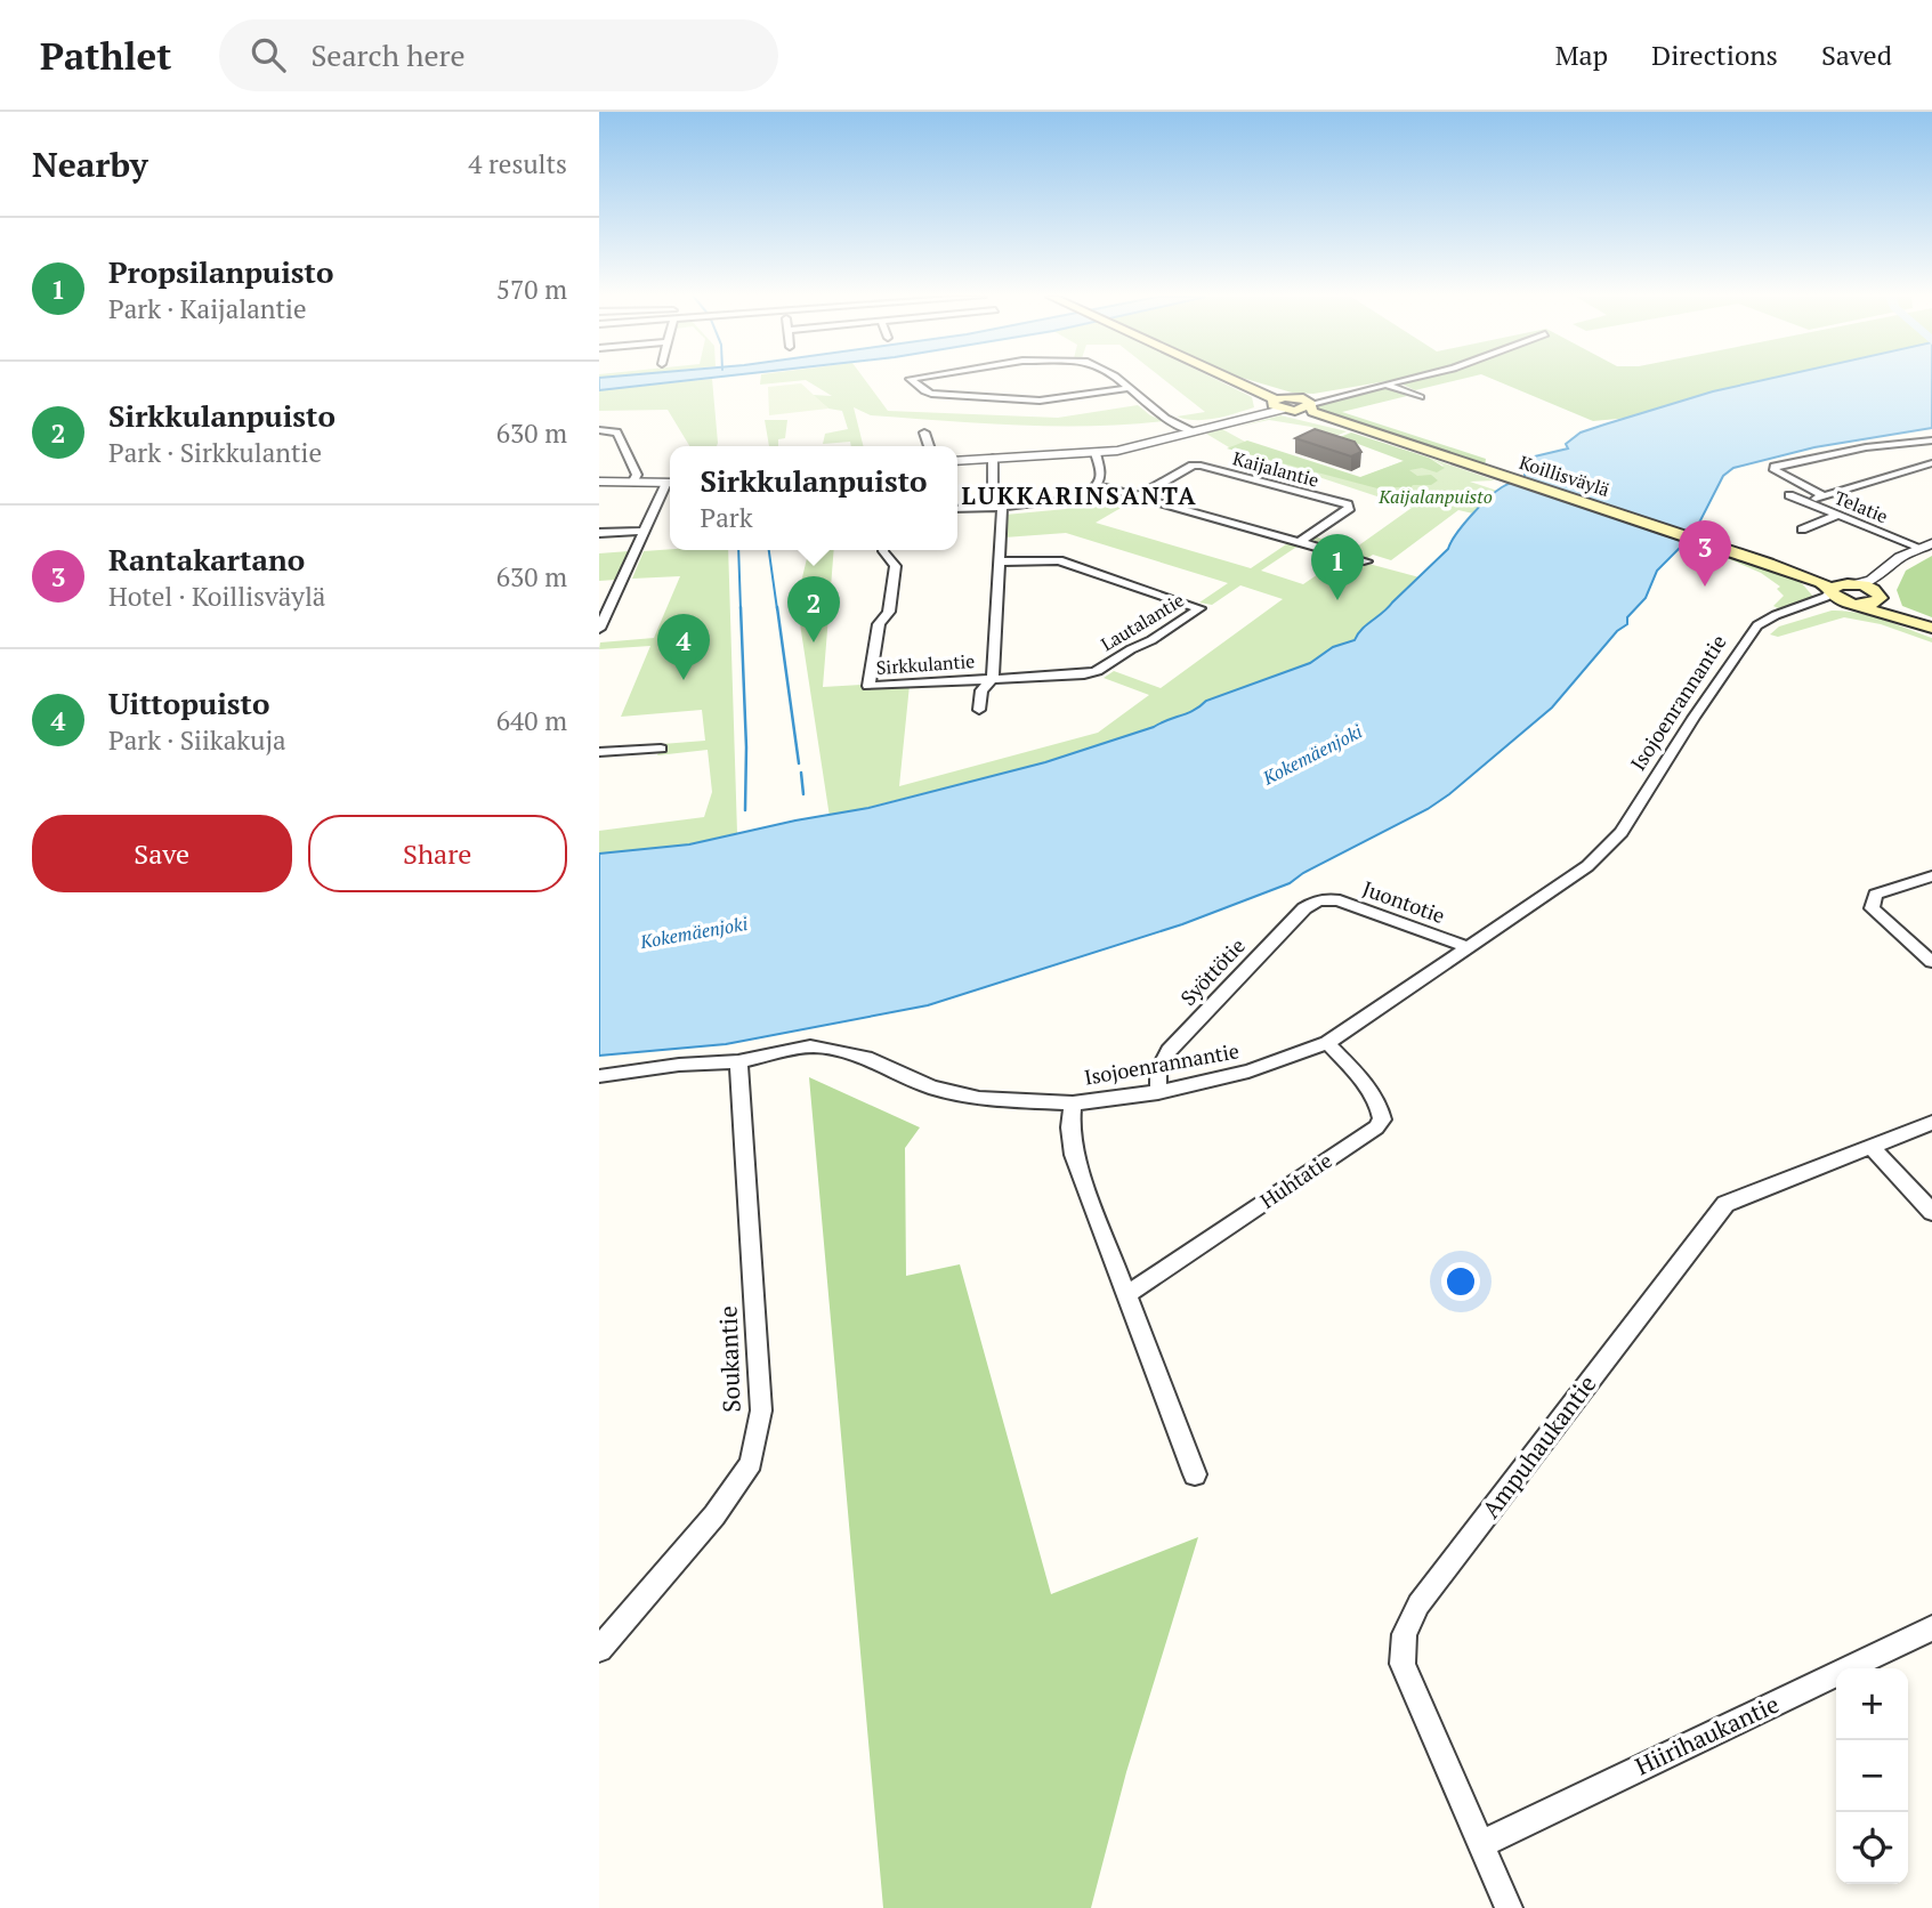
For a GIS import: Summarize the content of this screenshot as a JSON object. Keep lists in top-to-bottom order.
{
  "streets": {
    "main road": ["Koillisväylä"],
    "street": [
      "Kaijalantie",
      "Telatie",
      "Lautalantie",
      "Sirkkulantie",
      "Isojoenrannantie",
      "Juontotie",
      "Syöttötie",
      "Huhtatie",
      "Soukantie",
      "Ampuhaukantie",
      "Hiirihaukantie"
    ]
  },
  "crossings": [
    ["Koillisväylä", "Isojoenrannantie"],
    ["Lautalantie", "Sirkkulantie"],
    ["Isojoenrannantie", "Juontotie"],
    ["Isojoenrannantie", "Syöttötie"],
    ["Isojoenrannantie", "Huhtatie"],
    ["Isojoenrannantie", "Soukantie"],
    ["Juontotie", "Syöttötie"],
    ["Ampuhaukantie", "Hiirihaukantie"]
  ],
  "districts": ["LUKKARINSANTA"],
  "water": ["Kokemäenjoki"],
  "parks": ["Kaijalanpuisto"],
  "page": {
    "header": "Pathlet",
    "search": "Search here",
    "nav": ["Map", "Directions", "Saved"],
    "heading": ["Nearby", "4 results"],
    "list": [
      {
        "mark": "1",
        "name": "Propsilanpuisto",
        "note": "Park · Kaijalantie",
        "value": "570 m"
      },
      {
        "mark": "2",
        "name": "Sirkkulanpuisto",
        "note": "Park · Sirkkulantie",
        "value": "630 m"
      },
      {
        "mark": "3",
        "name": "Rantakartano",
        "note": "Hotel · Koillisväylä",
        "value": "630 m"
      },
      {
        "mark": "4",
        "name": "Uittopuisto",
        "note": "Park · Siikakuja",
        "value": "640 m"
      }
    ],
    "popup": ["Sirkkulanpuisto", "Park"],
    "pins": [
      "3",
      "1",
      "2",
      "4"
    ],
    "buttons": ["Save", "Share"],
    "map_buttons": ["+", "−"]
  }
}
